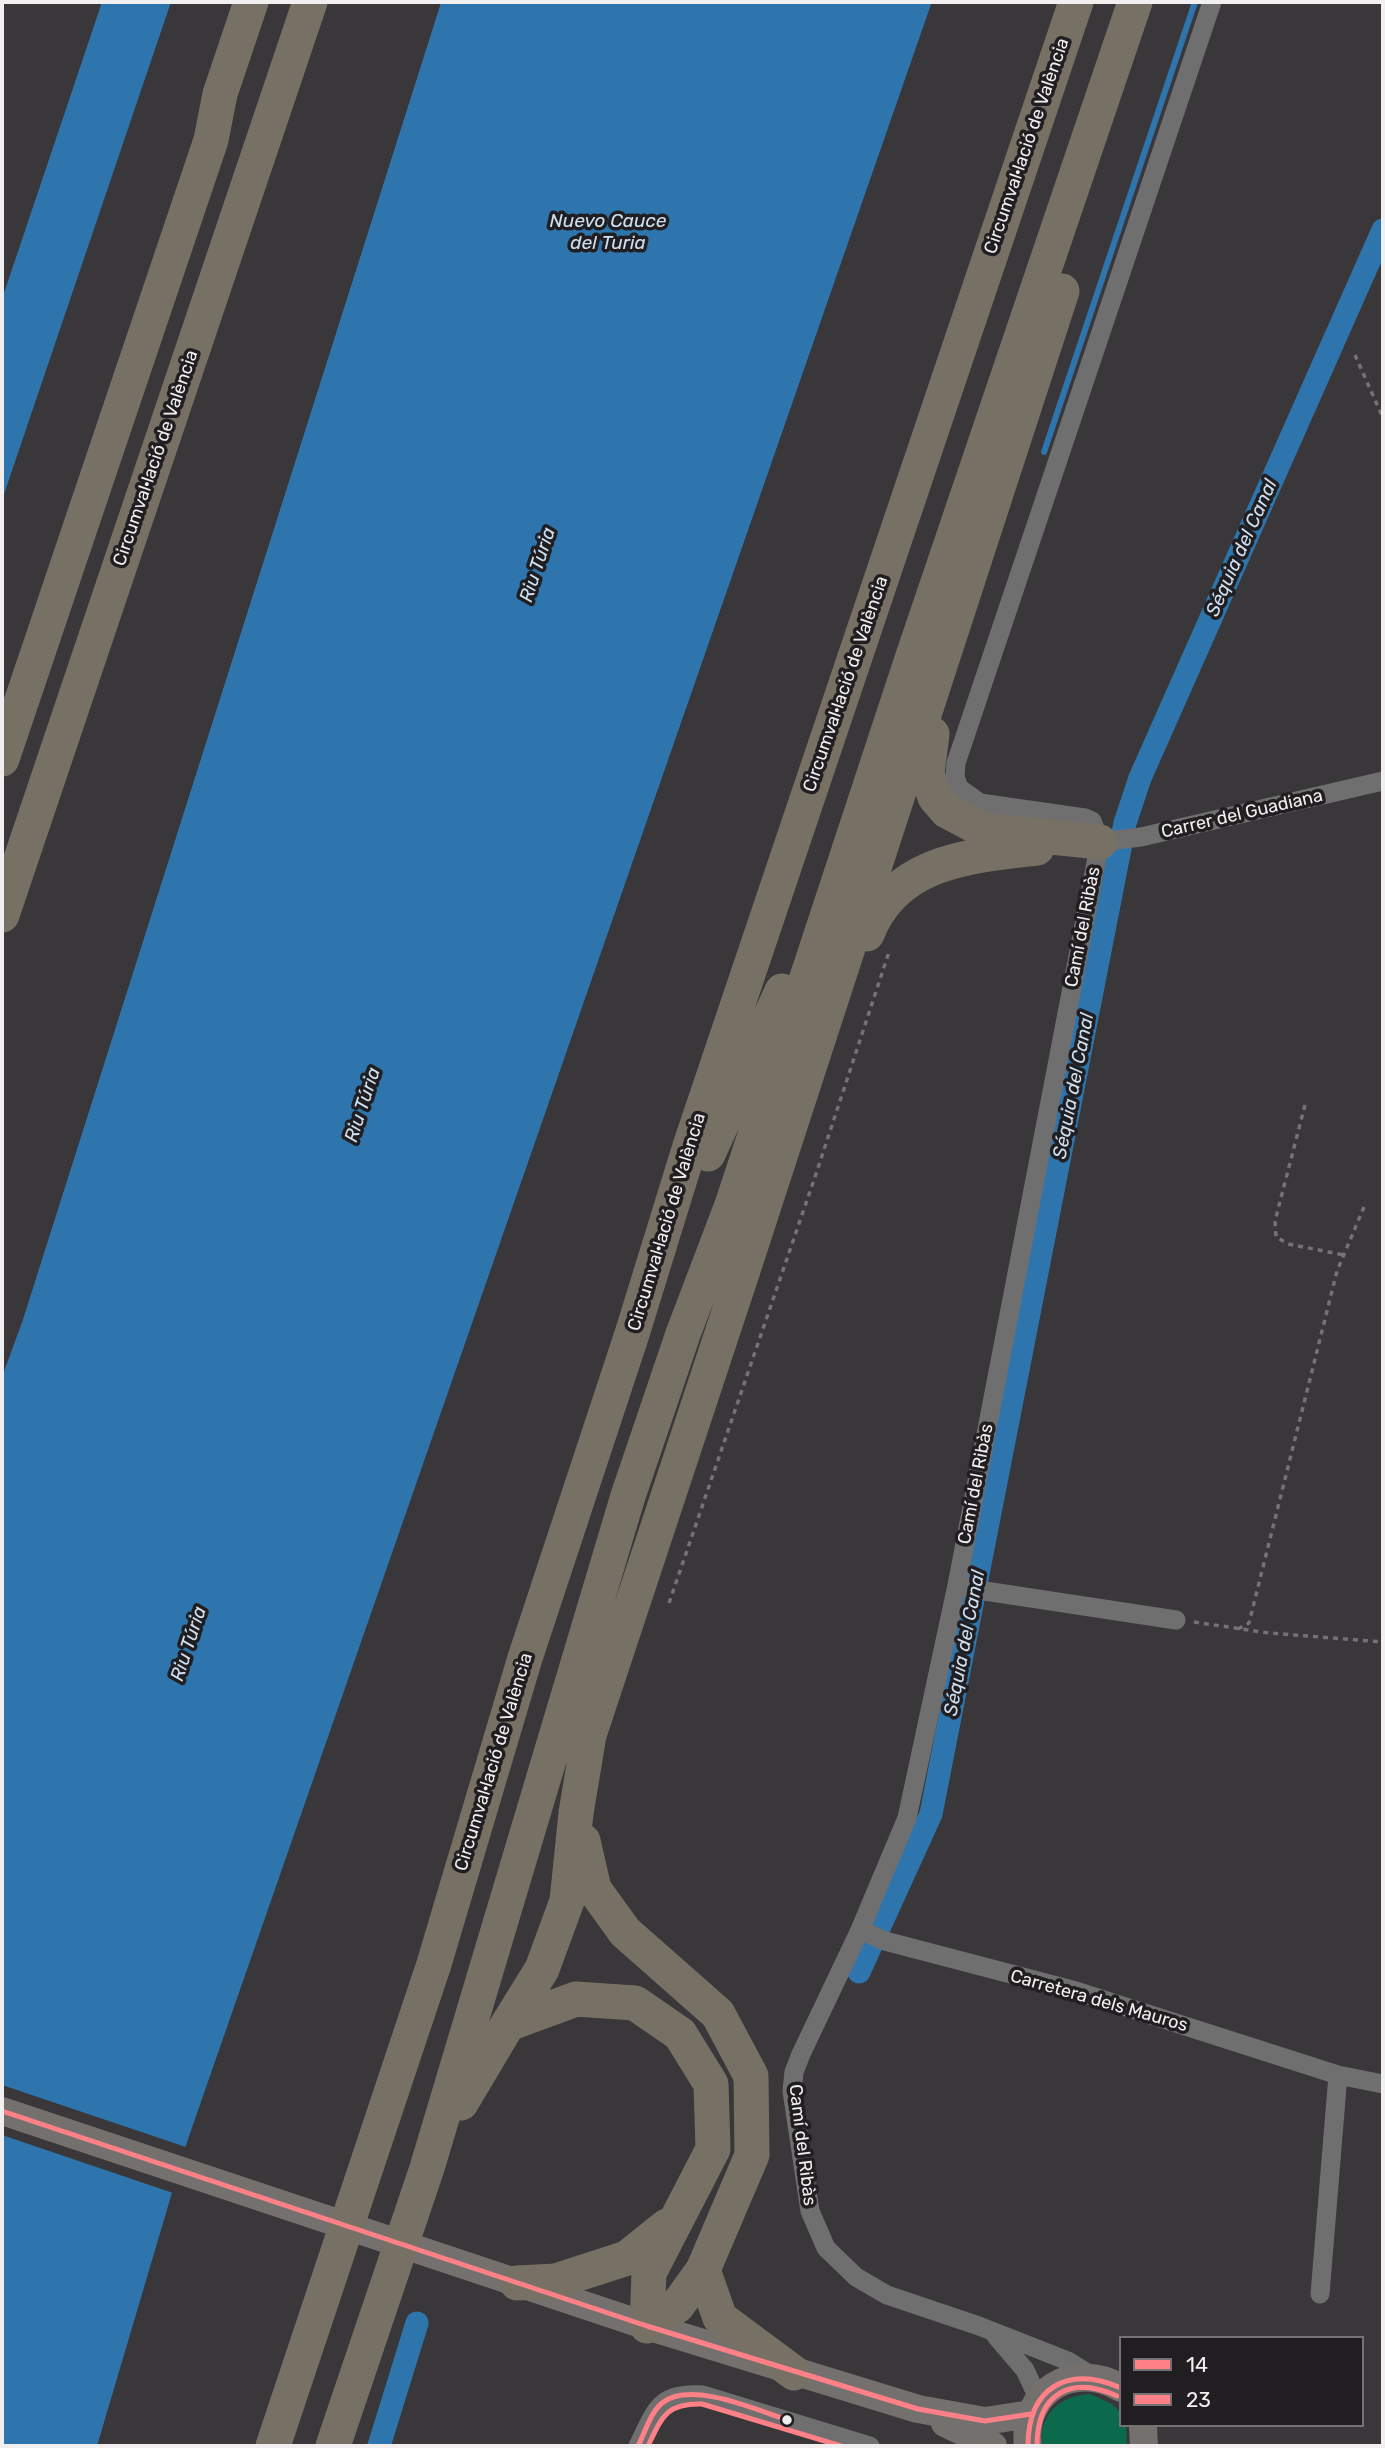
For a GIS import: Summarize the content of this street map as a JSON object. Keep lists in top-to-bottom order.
{
  "streets": {
    "highway": ["Circumval·lació de València"],
    "street": ["Carrer del Guadiana", "Camí del Ribàs", "Carretera dels Mauros"]
  },
  "crossings": [
    ["Carrer del Guadiana", "Camí del Ribàs"],
    ["Camí del Ribàs", "Carretera dels Mauros"]
  ],
  "water": ["Nuevo Cauce del Turia", "Séquia del Canal", "Riu Túria"],
  "lines": ["transit line 14", "transit line 23"],
  "legend": ["14", "23"]
}
